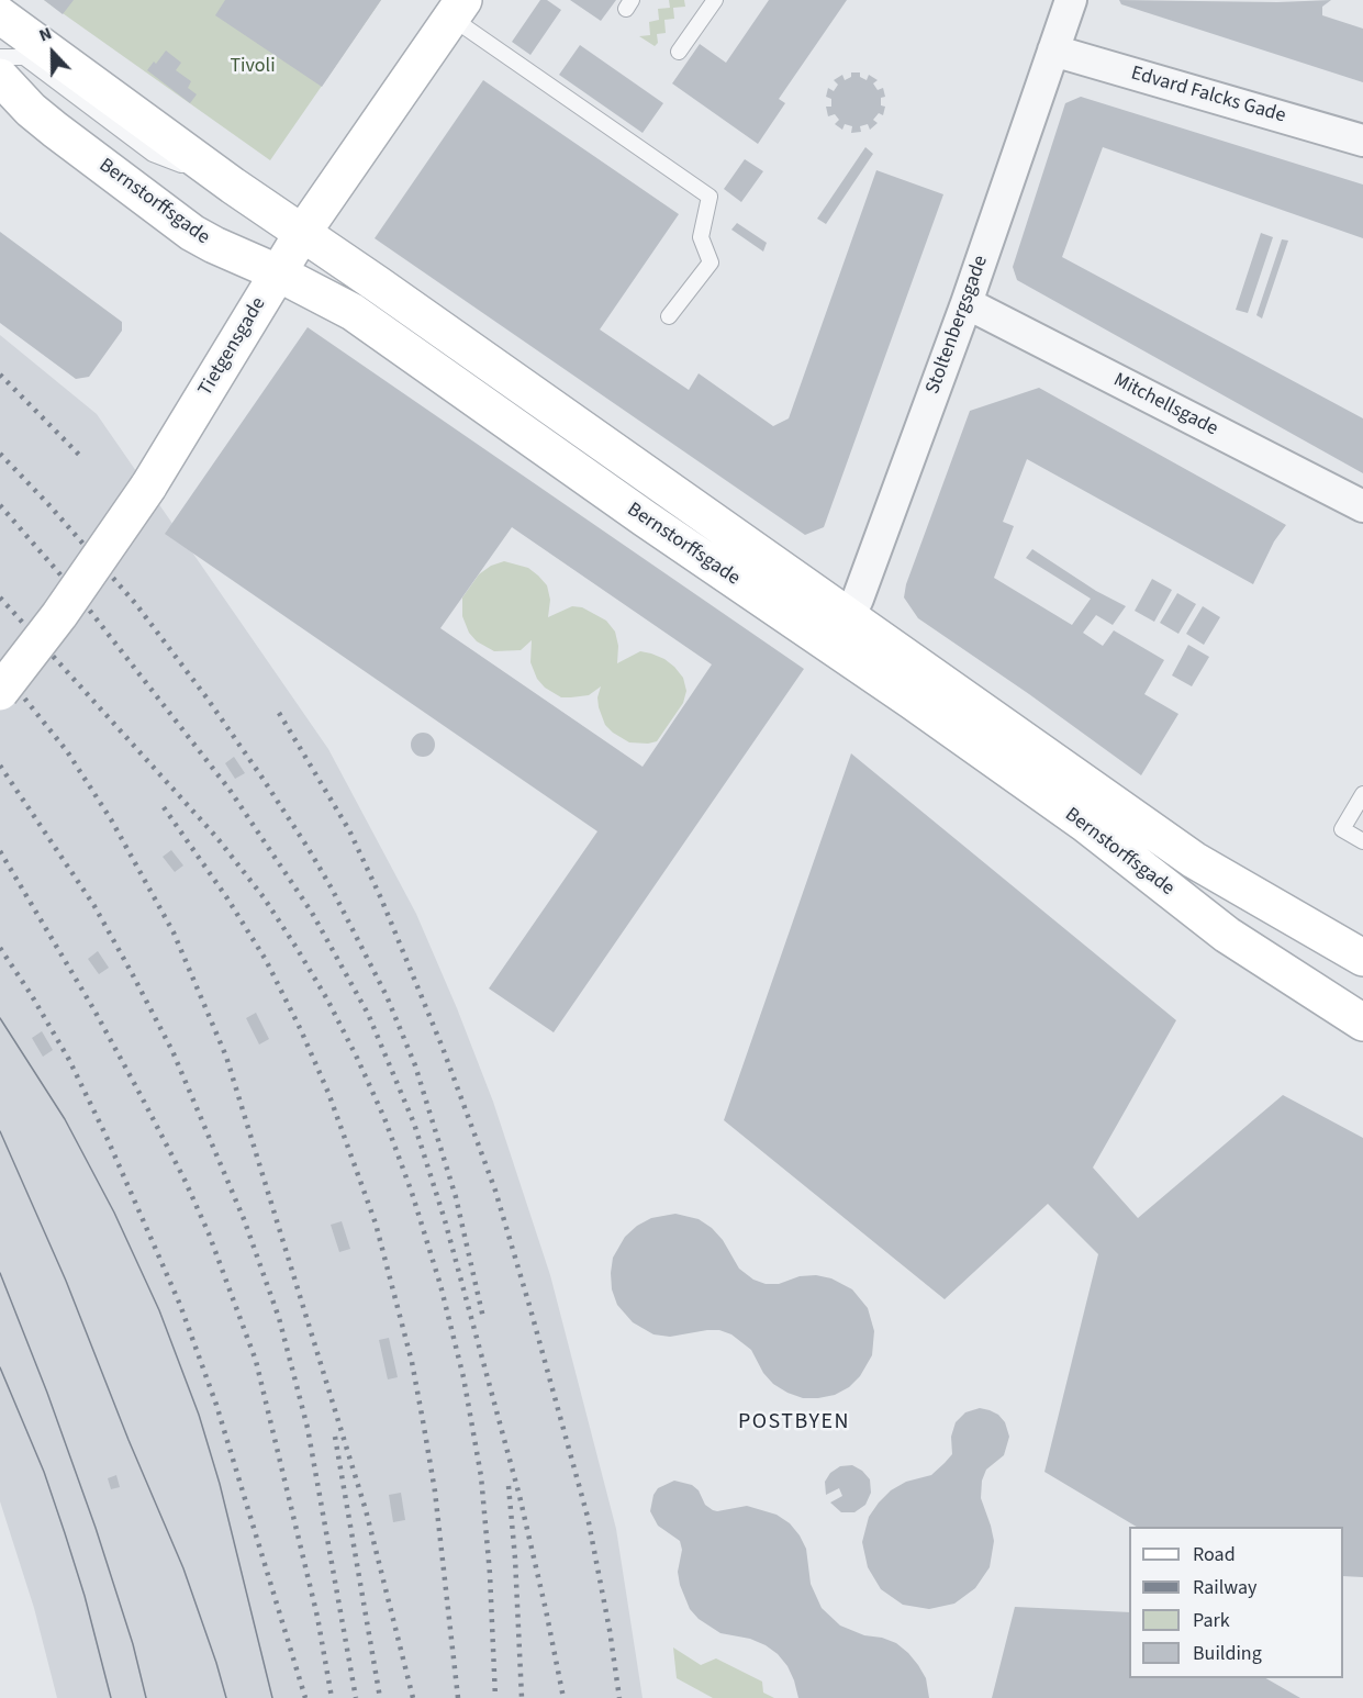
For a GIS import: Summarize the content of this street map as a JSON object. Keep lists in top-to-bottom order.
{
  "streets": {
    "street": [
      "Edvard Falcks Gade",
      "Bernstorffsgade",
      "Stoltenbergsgade",
      "Tietgensgade",
      "Mitchellsgade"
    ]
  },
  "crossings": [
    ["Edvard Falcks Gade", "Stoltenbergsgade"],
    ["Bernstorffsgade", "Stoltenbergsgade"],
    ["Bernstorffsgade", "Tietgensgade"],
    ["Stoltenbergsgade", "Mitchellsgade"]
  ],
  "districts": ["POSTBYEN"],
  "parks": ["Tivoli"],
  "legend": [
    "Road",
    "Railway",
    "Park",
    "Building"
  ],
  "north": "top"
}
